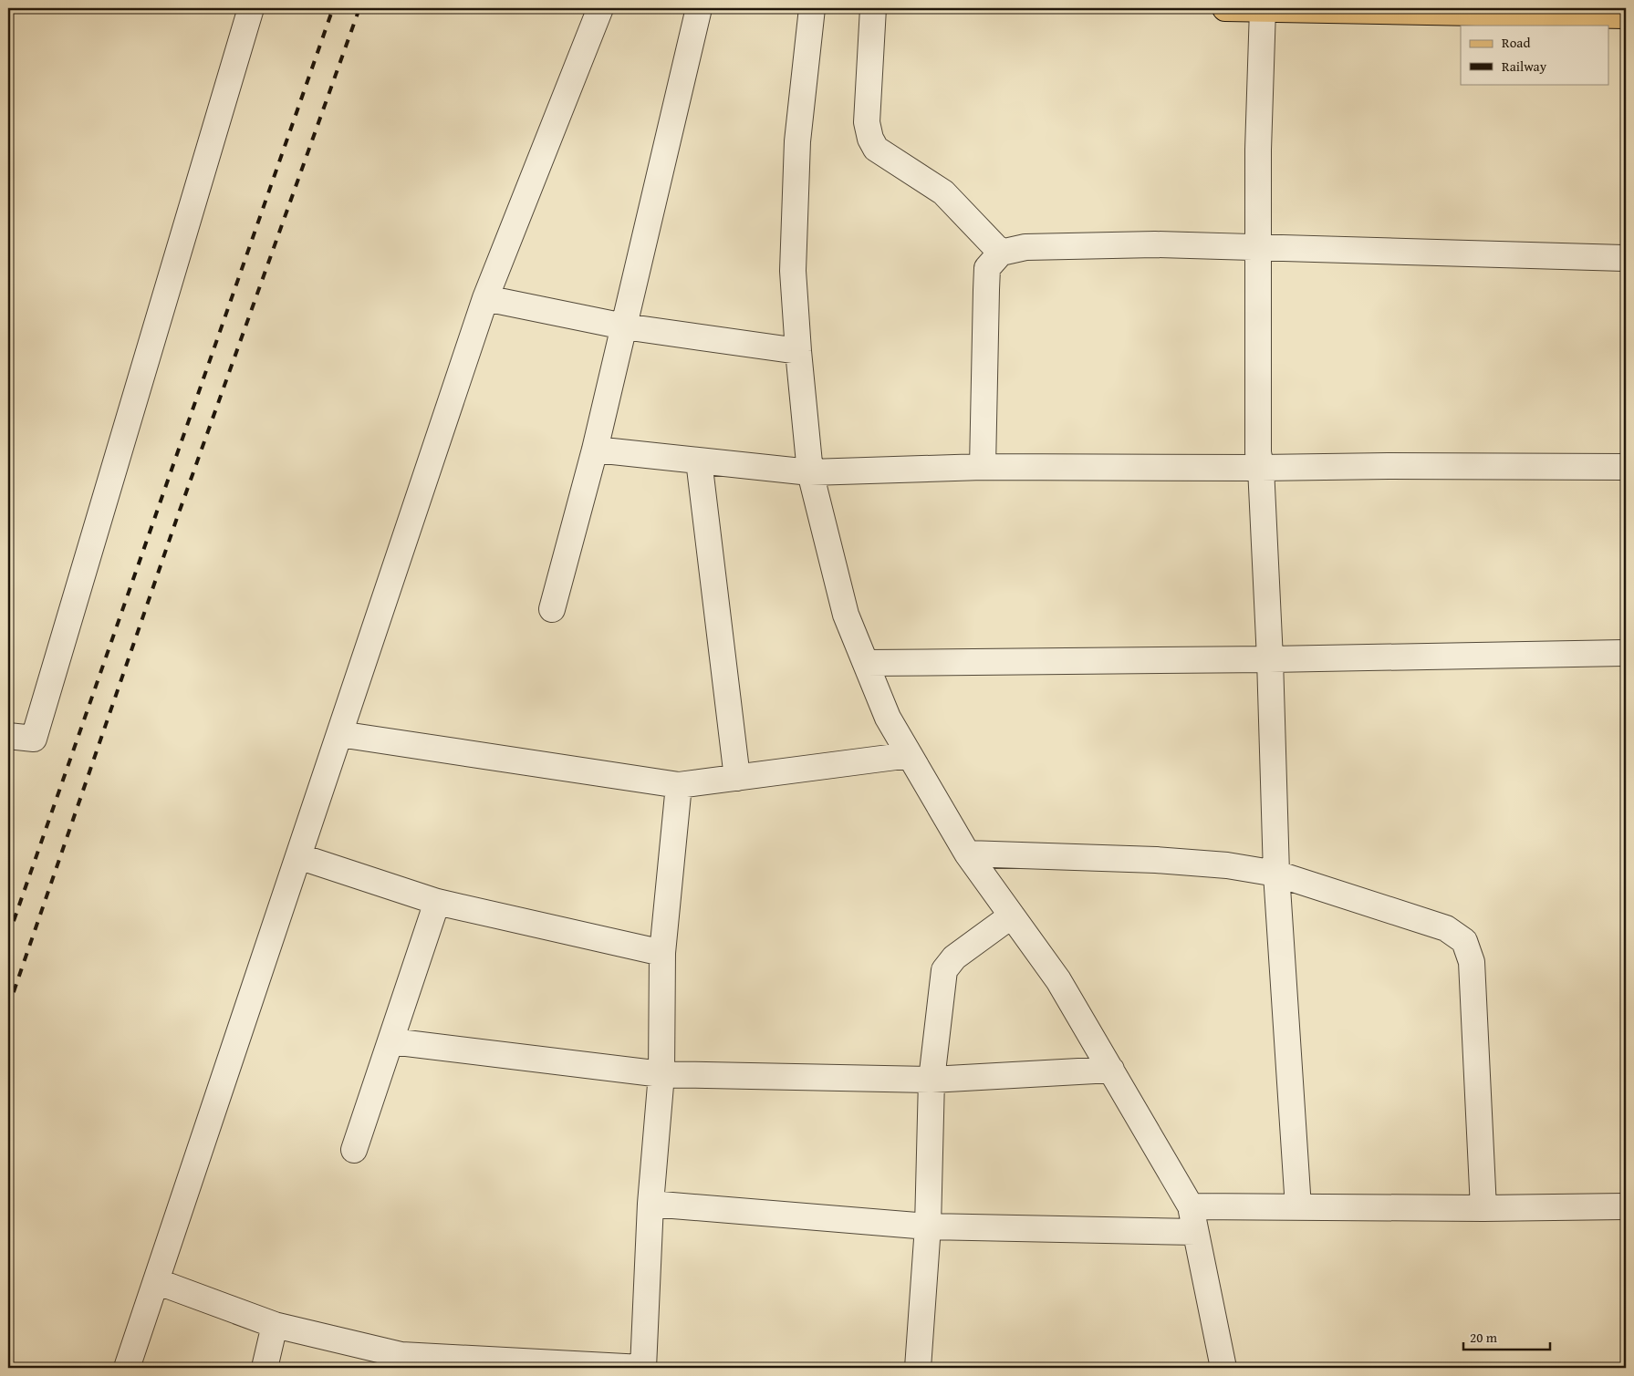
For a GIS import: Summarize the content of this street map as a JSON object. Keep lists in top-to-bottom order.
{
  "legend": ["Road", "Railway"],
  "scale_bar": "20 m"
}
